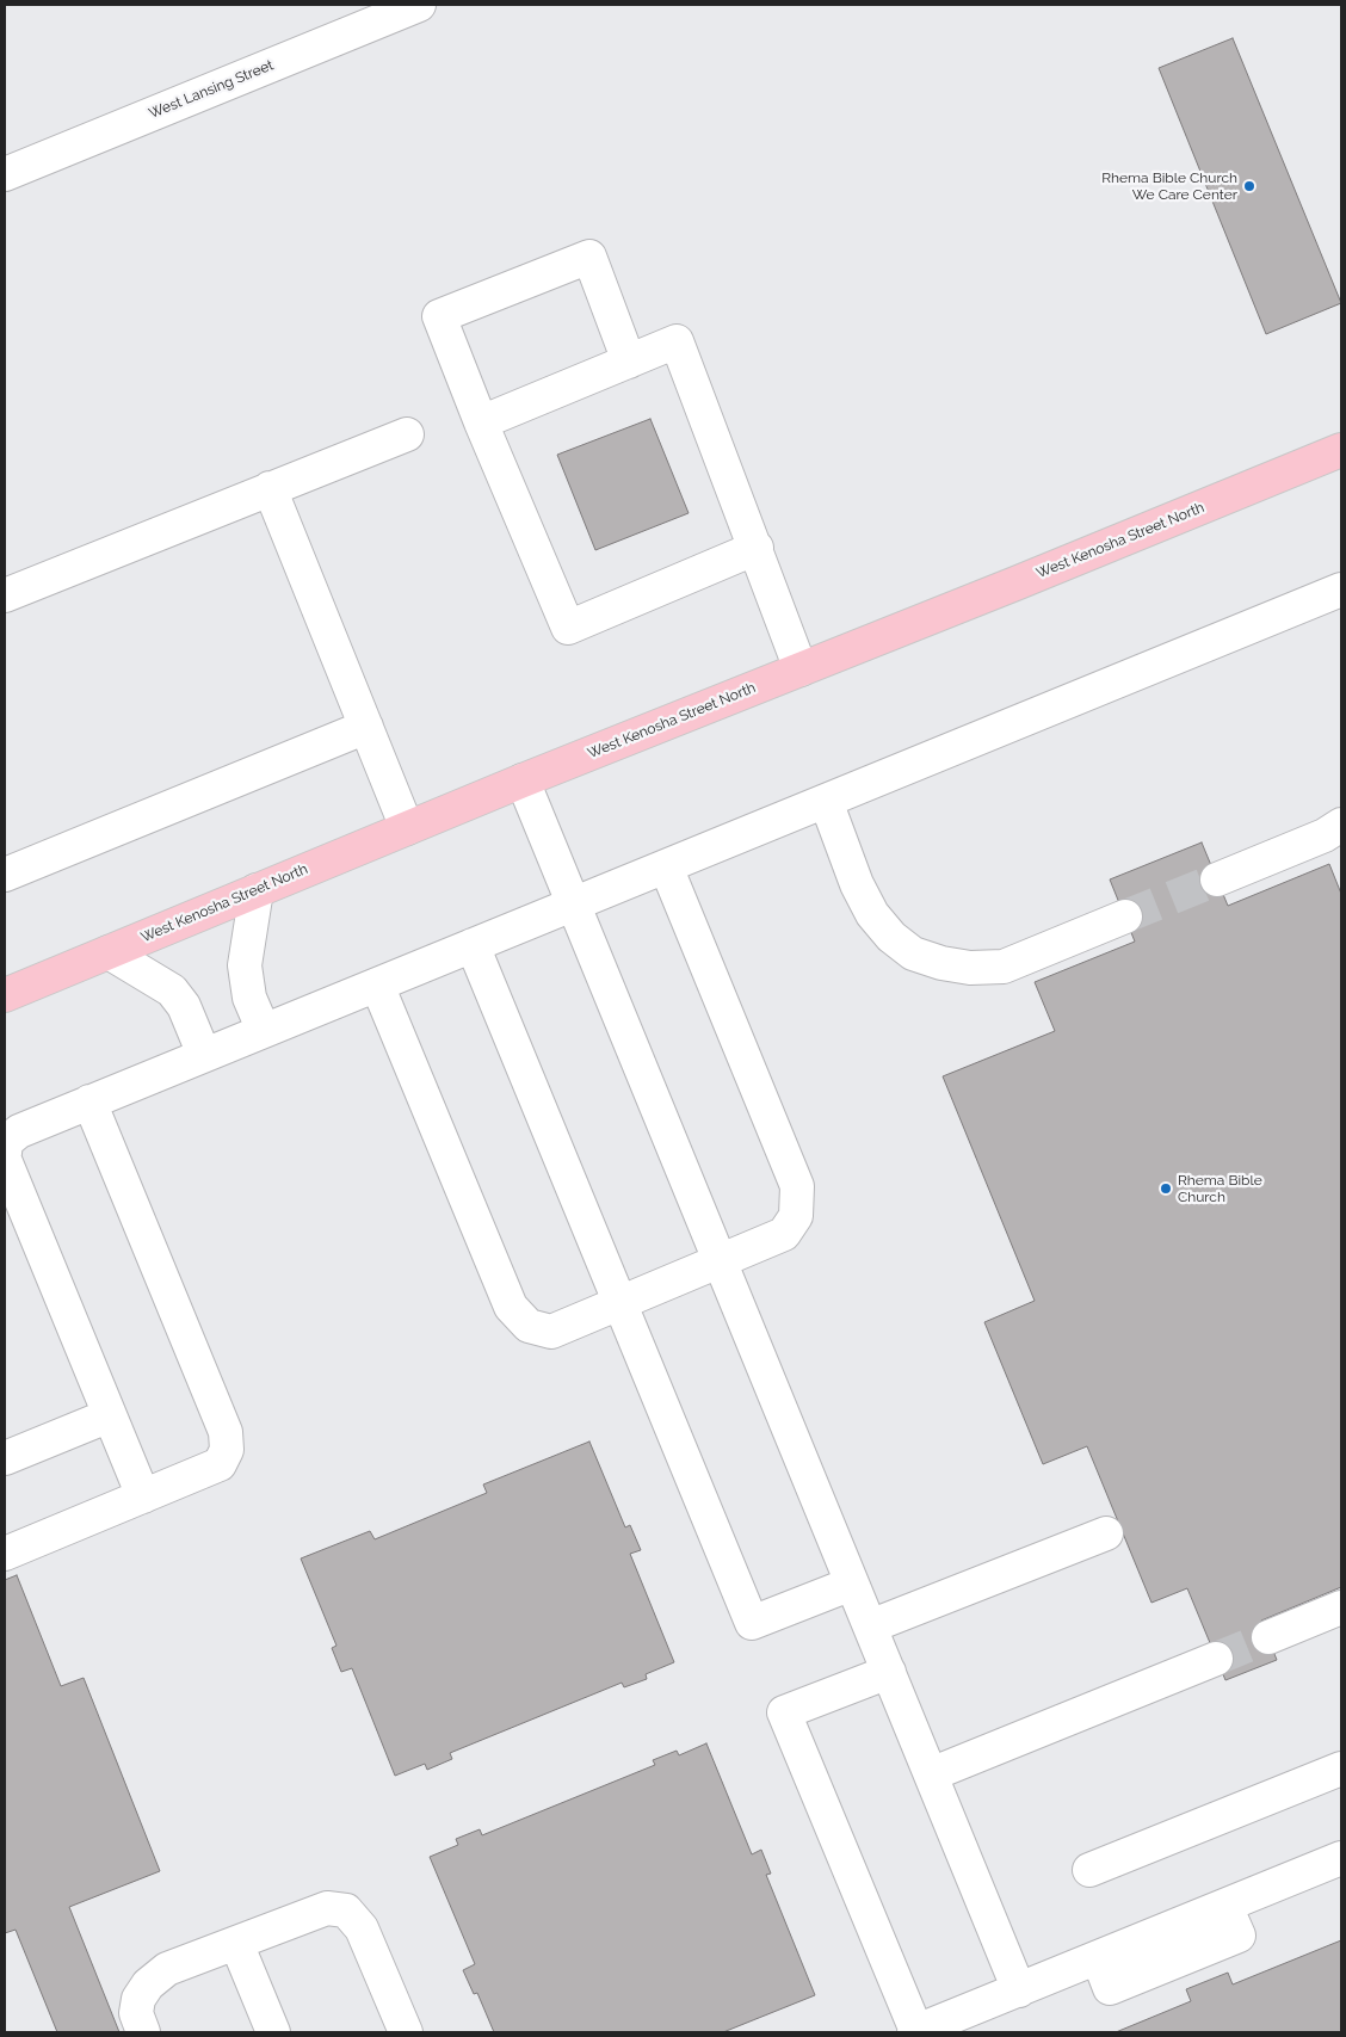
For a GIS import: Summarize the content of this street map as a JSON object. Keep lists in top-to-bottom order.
{
  "streets": {
    "main road": ["West Kenosha Street North"],
    "street": ["West Lansing Street"]
  },
  "places": ["Rhema Bible Church We Care Center", "Rhema Bible Church"]
}
